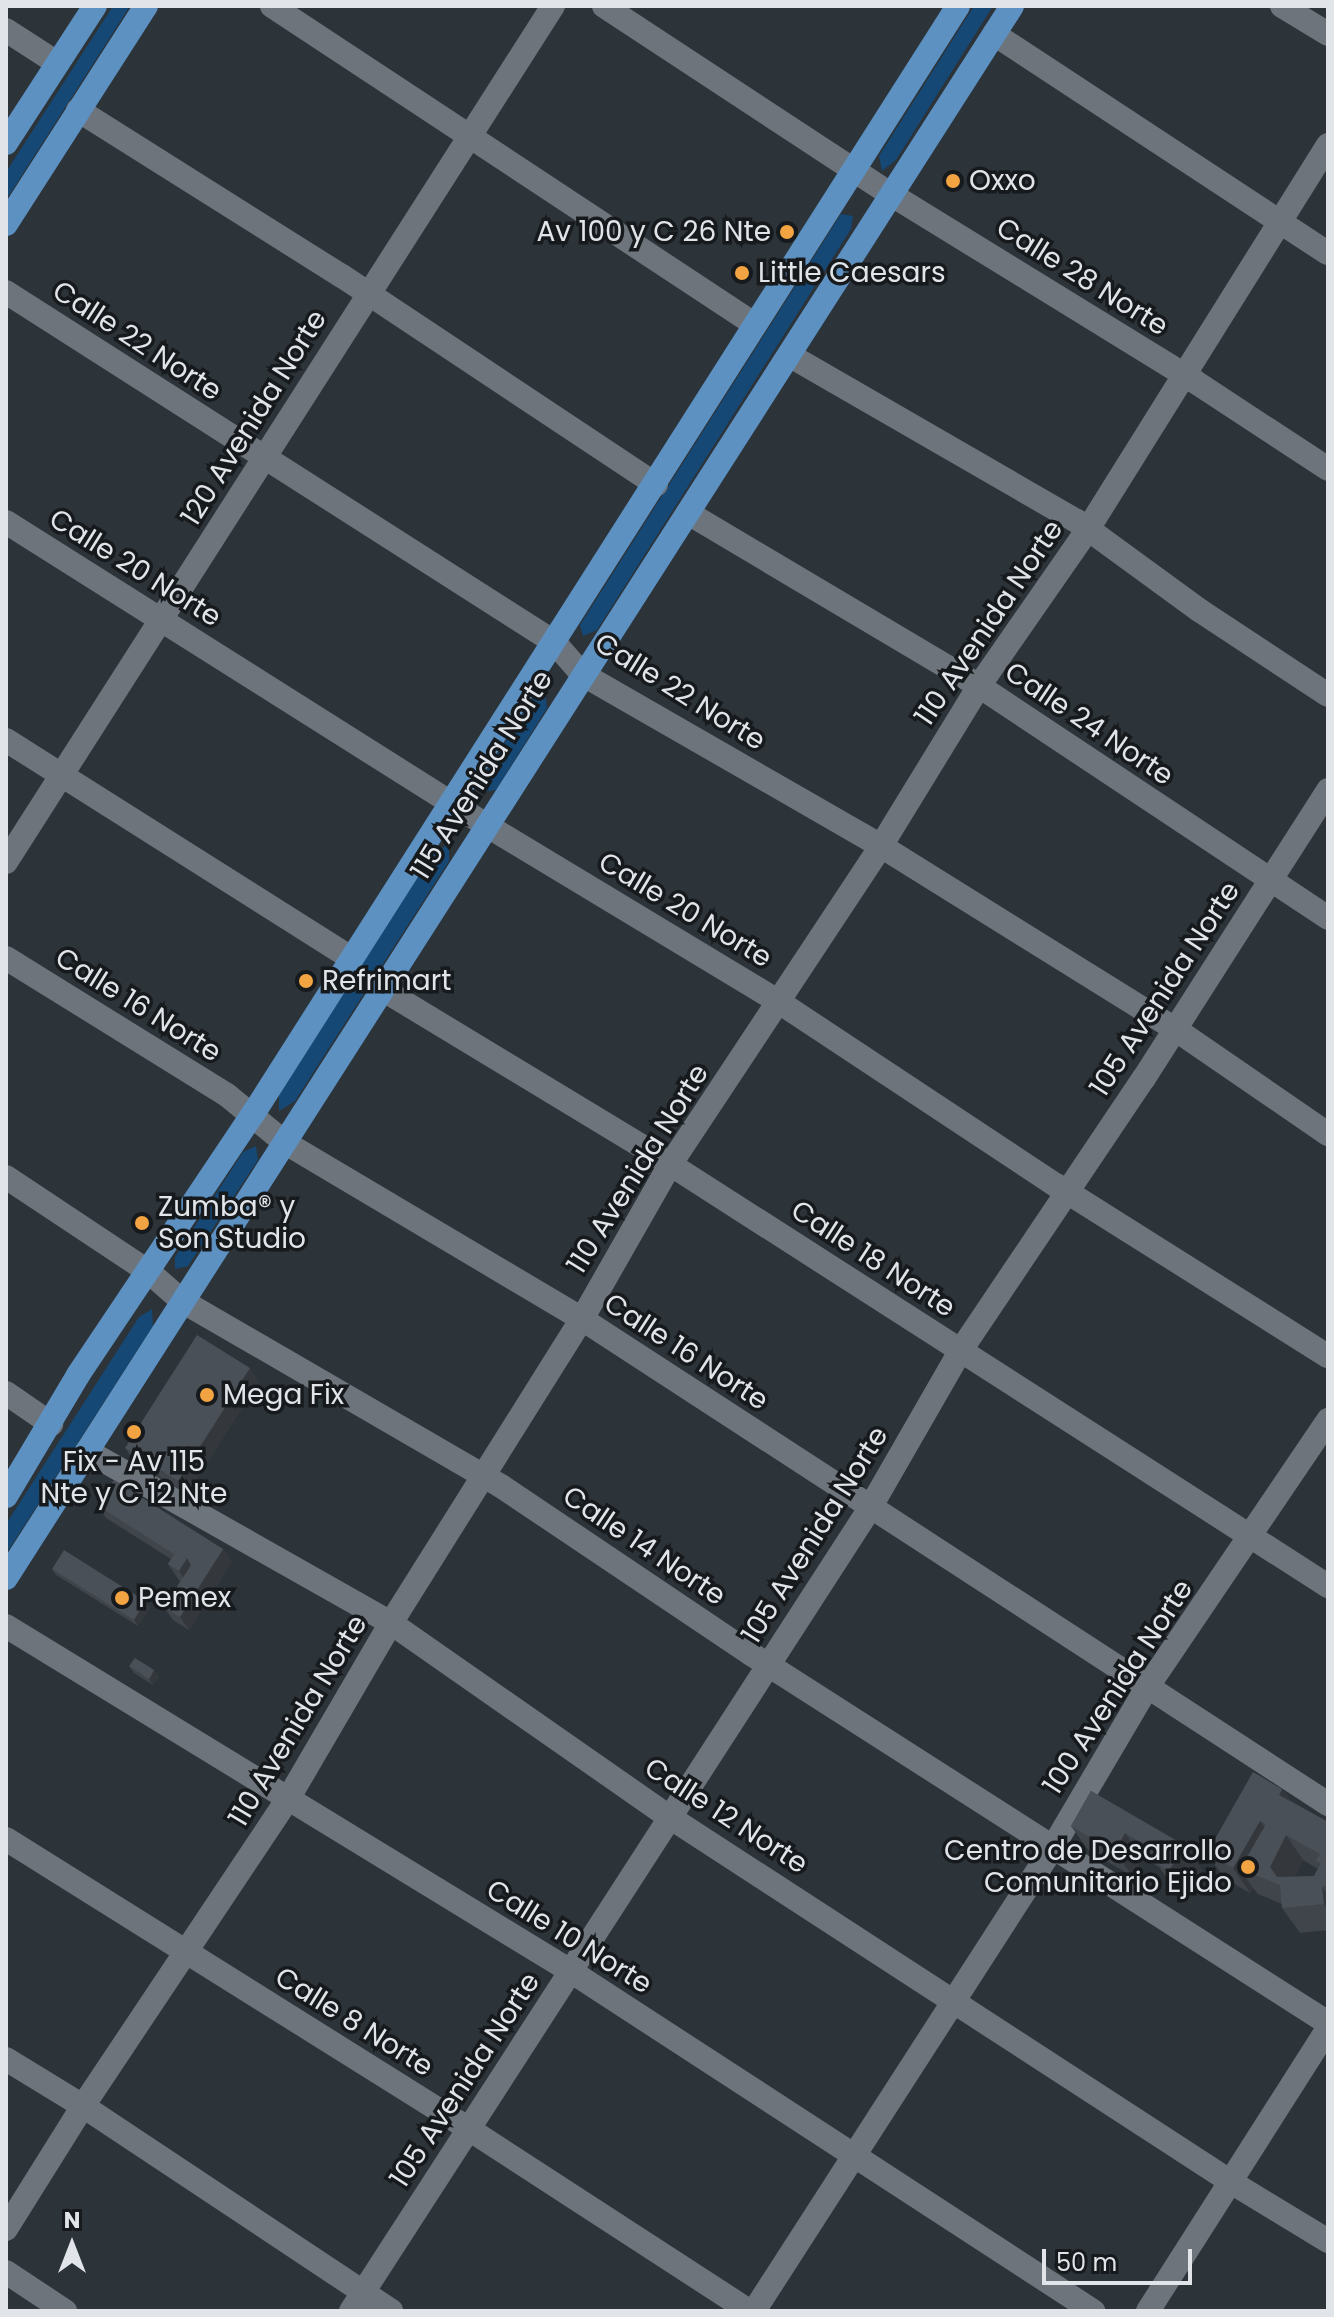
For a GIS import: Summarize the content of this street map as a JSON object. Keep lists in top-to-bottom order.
{
  "streets": {
    "main road": ["115 Avenida Norte"],
    "street": [
      "Calle 28 Norte",
      "Calle 22 Norte",
      "120 Avenida Norte",
      "Calle 20 Norte",
      "110 Avenida Norte",
      "Calle 24 Norte",
      "105 Avenida Norte",
      "Calle 16 Norte",
      "Calle 18 Norte",
      "Calle 14 Norte",
      "100 Avenida Norte",
      "Calle 12 Norte",
      "Calle 10 Norte",
      "Calle 8 Norte"
    ]
  },
  "crossings": [
    ["Calle 28 Norte", "110 Avenida Norte"],
    ["Calle 28 Norte", "115 Avenida Norte"],
    ["Calle 22 Norte", "120 Avenida Norte"],
    ["Calle 22 Norte", "110 Avenida Norte"],
    ["Calle 22 Norte", "115 Avenida Norte"],
    ["Calle 22 Norte", "105 Avenida Norte"],
    ["120 Avenida Norte", "Calle 20 Norte"],
    ["Calle 20 Norte", "110 Avenida Norte"],
    ["Calle 20 Norte", "115 Avenida Norte"],
    ["Calle 20 Norte", "105 Avenida Norte"],
    ["110 Avenida Norte", "Calle 24 Norte"],
    ["110 Avenida Norte", "Calle 16 Norte"],
    ["110 Avenida Norte", "Calle 18 Norte"],
    ["110 Avenida Norte", "Calle 14 Norte"],
    ["110 Avenida Norte", "Calle 12 Norte"],
    ["110 Avenida Norte", "Calle 10 Norte"],
    ["110 Avenida Norte", "Calle 8 Norte"],
    ["Calle 24 Norte", "115 Avenida Norte"],
    ["Calle 24 Norte", "105 Avenida Norte"],
    ["115 Avenida Norte", "Calle 16 Norte"],
    ["115 Avenida Norte", "Calle 18 Norte"],
    ["115 Avenida Norte", "Calle 14 Norte"],
    ["115 Avenida Norte", "Calle 12 Norte"],
    ["105 Avenida Norte", "Calle 16 Norte"],
    ["105 Avenida Norte", "Calle 18 Norte"],
    ["105 Avenida Norte", "Calle 14 Norte"],
    ["105 Avenida Norte", "Calle 12 Norte"],
    ["105 Avenida Norte", "Calle 10 Norte"],
    ["105 Avenida Norte", "Calle 8 Norte"],
    ["Calle 16 Norte", "100 Avenida Norte"],
    ["Calle 18 Norte", "100 Avenida Norte"],
    ["Calle 14 Norte", "100 Avenida Norte"],
    ["100 Avenida Norte", "Calle 12 Norte"],
    ["100 Avenida Norte", "Calle 10 Norte"],
    ["100 Avenida Norte", "Calle 8 Norte"]
  ],
  "places": [
    "Oxxo",
    "Av 100 y C 26 Nte",
    "Little Caesars",
    "Refrimart",
    "Zumba® y Son Studio",
    "Mega Fix",
    "Fix - Av 115 Nte y C 12 Nte",
    "Pemex",
    "Centro de Desarrollo Comunitario Ejido"
  ],
  "scale_bar": "50 m",
  "north": "top"
}
